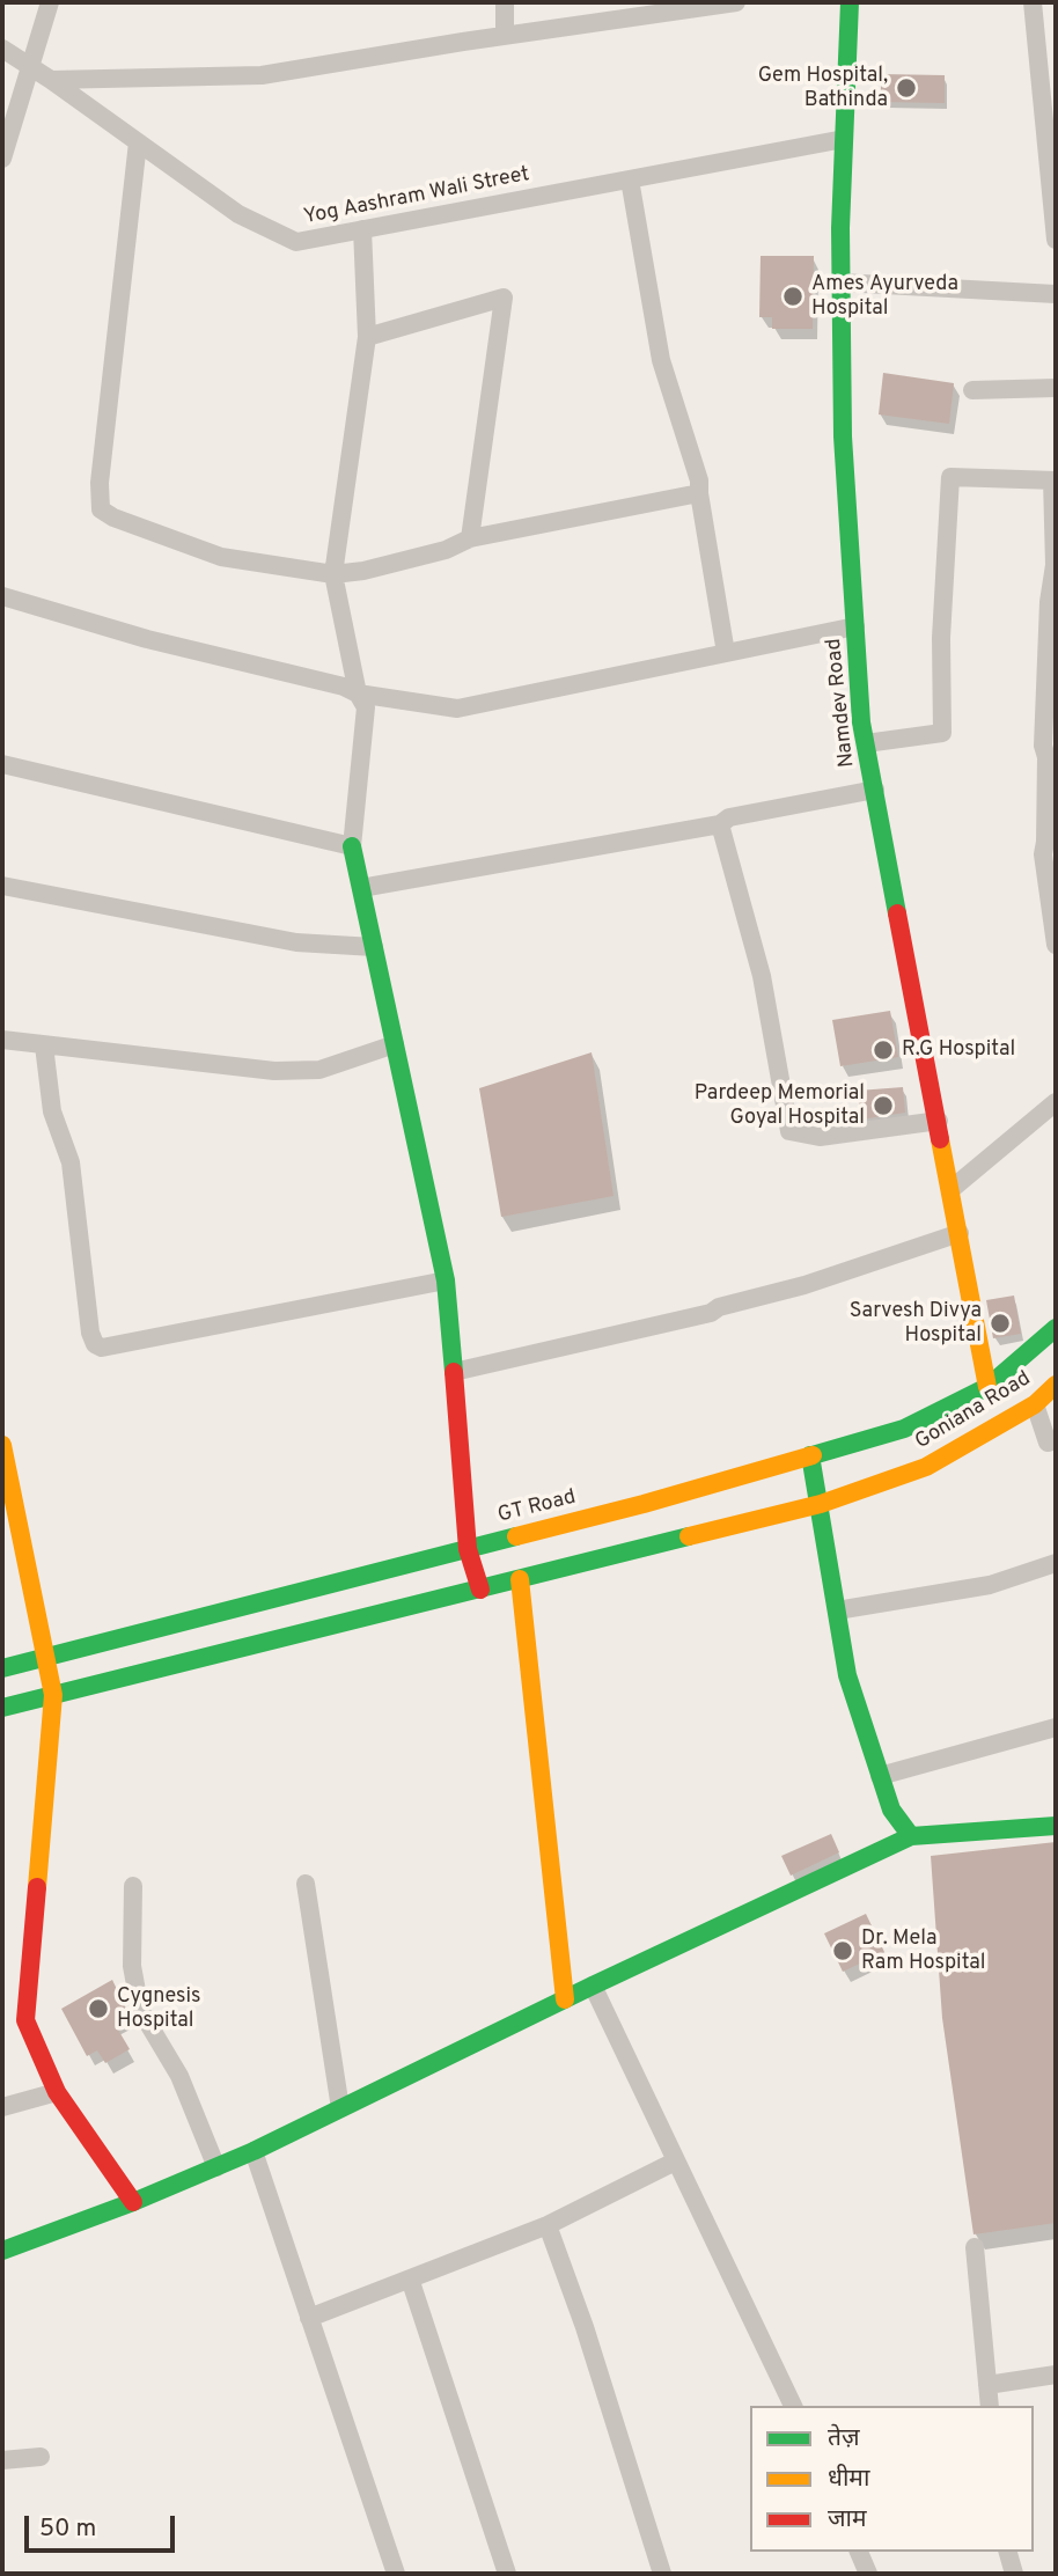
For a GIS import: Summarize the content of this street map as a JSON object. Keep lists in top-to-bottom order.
{
  "streets": {
    "street": [
      "Yog Aashram Wali Street",
      "Namdev Road",
      "Goniana Road",
      "GT Road"
    ]
  },
  "crossings": [
    ["Yog Aashram Wali Street", "Namdev Road"],
    ["Namdev Road", "GT Road"]
  ],
  "places": [
    "Gem Hospital, Bathinda",
    "Ames Ayurveda Hospital",
    "R.G Hospital",
    "Pardeep Memorial Goyal Hospital",
    "Sarvesh Divya Hospital",
    "Dr. Mela Ram Hospital",
    "Cygnesis Hospital"
  ],
  "legend": ["तेज़", "धीमा", "जाम"],
  "scale_bar": "50 m"
}
